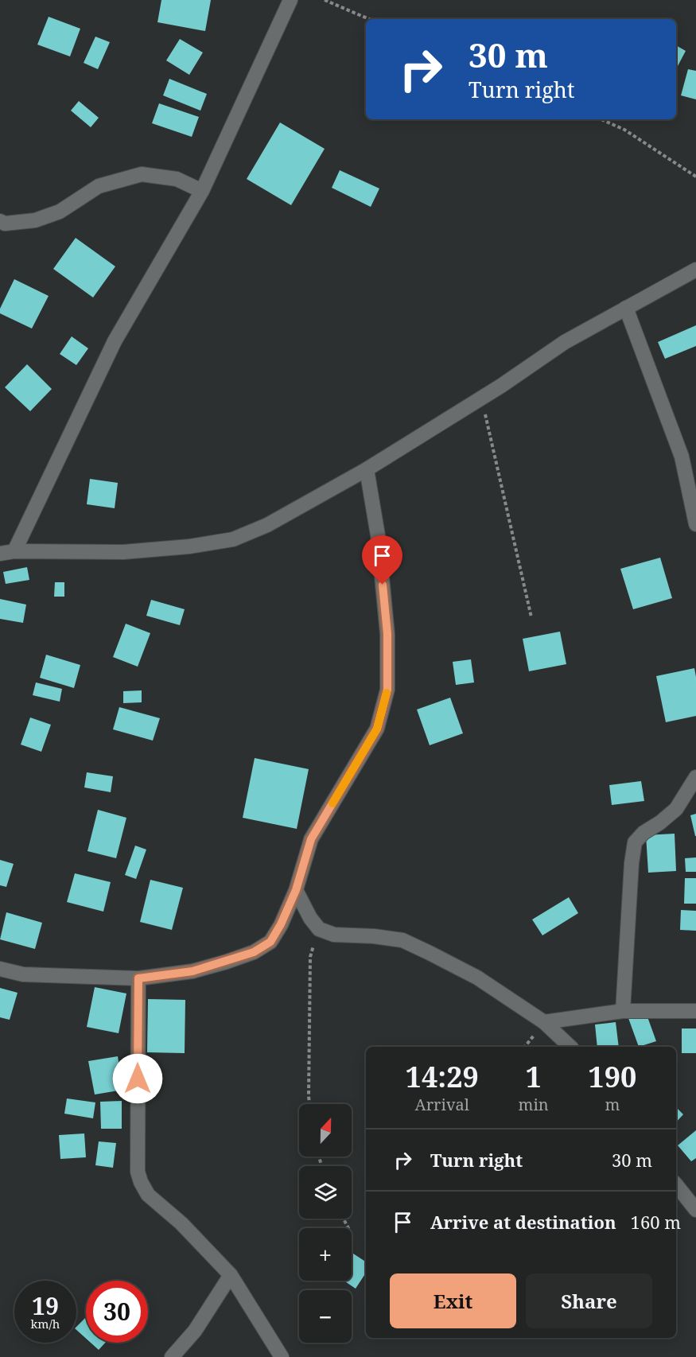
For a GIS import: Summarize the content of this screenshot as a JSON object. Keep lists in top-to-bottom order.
{
  "north": "top",
  "page": {
    "turn": ["30 m", "Turn right"],
    "eta": [
      "14:29",
      "Arrival",
      "1",
      "min",
      "190",
      "m"
    ],
    "map_buttons": ["+", "−"],
    "list": [
      {
        "name": "Turn right",
        "value": "30 m"
      },
      {
        "name": "Arrive at destination",
        "value": "160 m"
      }
    ],
    "buttons": ["Exit", "Share"],
    "speed": "19 km/h",
    "limit": "30"
  }
}
